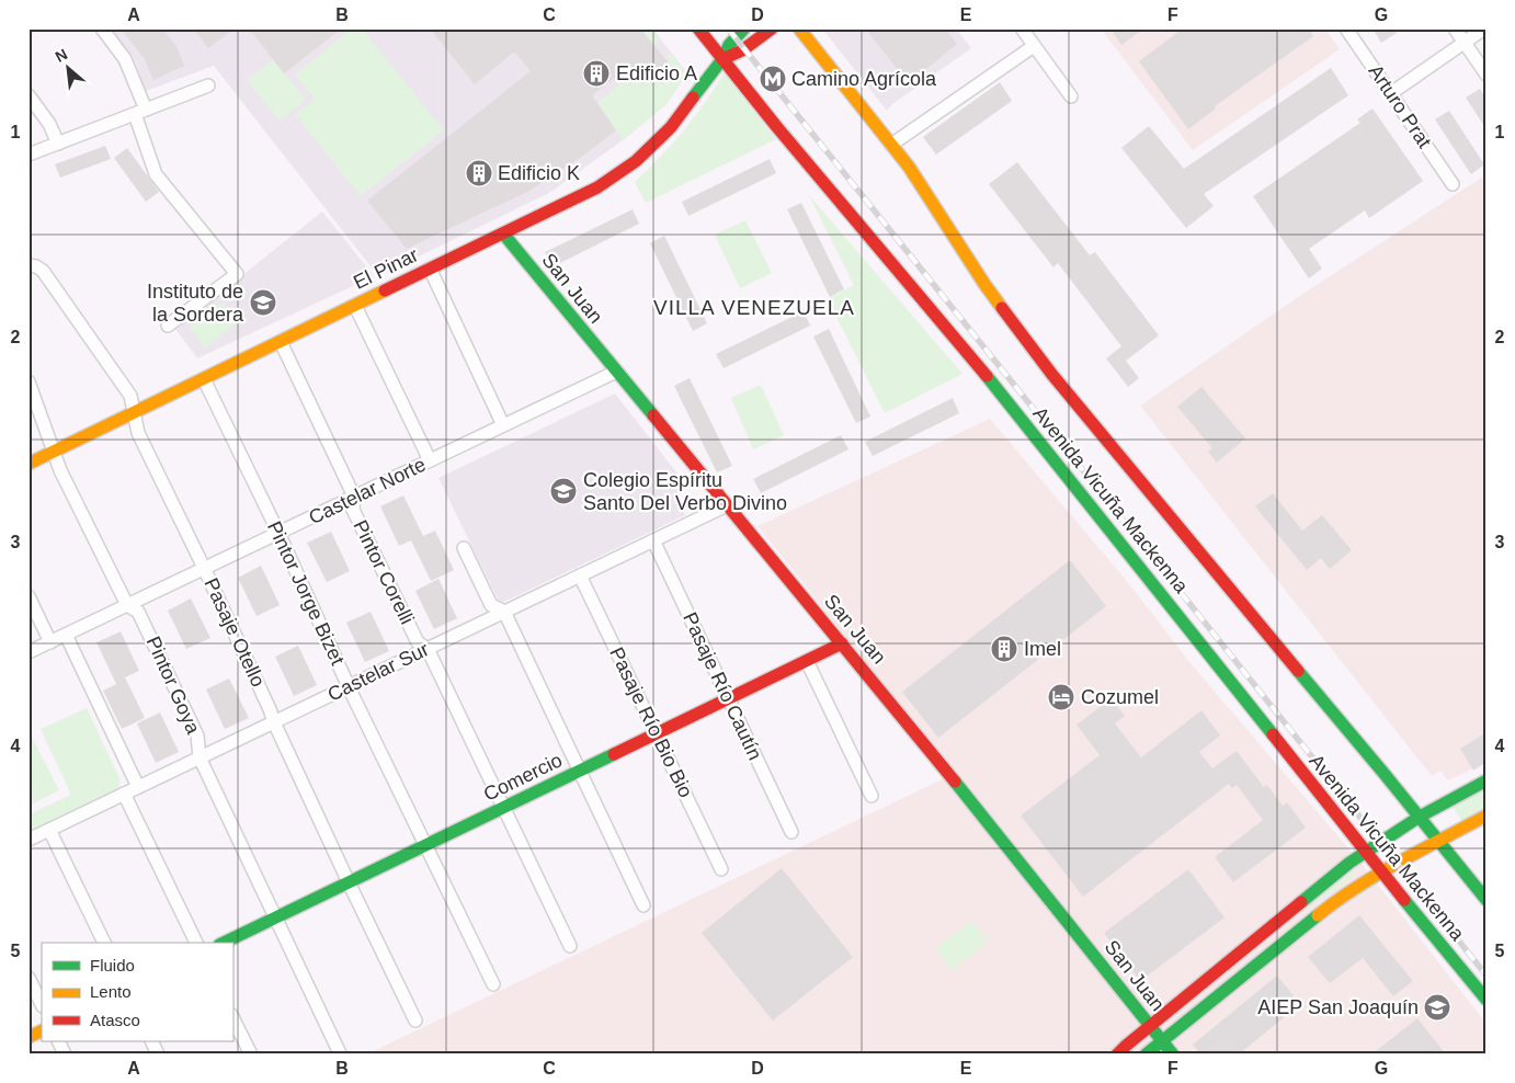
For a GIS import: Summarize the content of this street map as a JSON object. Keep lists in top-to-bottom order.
{
  "streets": {
    "main road": [
      "El Pinar",
      "San Juan",
      "Avenida Vicuña Mackenna",
      "Comercio"
    ],
    "street": [
      "Arturo Prat",
      "Castelar Norte",
      "Pintor Corelli",
      "Pintor Jorge Bizet",
      "Pasaje Otello",
      "Castelar Sur",
      "Pintor Goya",
      "Pasaje Río Cautín",
      "Pasaje Río Bio Bio"
    ]
  },
  "crossings": [
    ["El Pinar", "San Juan"],
    ["El Pinar", "Avenida Vicuña Mackenna"],
    ["El Pinar", "Pintor Corelli"],
    ["El Pinar", "Pintor Jorge Bizet"],
    ["El Pinar", "Pasaje Otello"],
    ["El Pinar", "Pintor Goya"],
    ["San Juan", "Castelar Norte"],
    ["San Juan", "Castelar Sur"],
    ["San Juan", "Comercio"],
    ["Castelar Norte", "Pintor Corelli"],
    ["Castelar Norte", "Pintor Jorge Bizet"],
    ["Castelar Norte", "Pasaje Otello"],
    ["Castelar Norte", "Pintor Goya"],
    ["Pintor Corelli", "Castelar Sur"],
    ["Pintor Corelli", "Comercio"],
    ["Pintor Jorge Bizet", "Castelar Sur"],
    ["Pintor Jorge Bizet", "Comercio"],
    ["Pasaje Otello", "Castelar Sur"],
    ["Pasaje Otello", "Comercio"],
    ["Castelar Sur", "Pintor Goya"],
    ["Castelar Sur", "Pasaje Río Cautín"],
    ["Castelar Sur", "Pasaje Río Bio Bio"],
    ["Pintor Goya", "Comercio"],
    ["Pasaje Río Cautín", "Comercio"],
    ["Pasaje Río Bio Bio", "Comercio"]
  ],
  "districts": ["VILLA VENEZUELA"],
  "places": {
    "building": ["Edificio A", "Edificio K", "Imel"],
    "metro station": ["Camino Agrícola"],
    "school or university": ["Instituto de la Sordera", "Colegio Espíritu Santo Del Verbo Divino", "AIEP San Joaquín"],
    "hotel": ["Cozumel"]
  },
  "legend": ["Fluido", "Lento", "Atasco"],
  "north": "top left",
  "grid": {
    "columns": [
      "A",
      "B",
      "C",
      "D",
      "E",
      "F",
      "G"
    ],
    "rows": [
      "1",
      "2",
      "3",
      "4",
      "5"
    ]
  }
}
